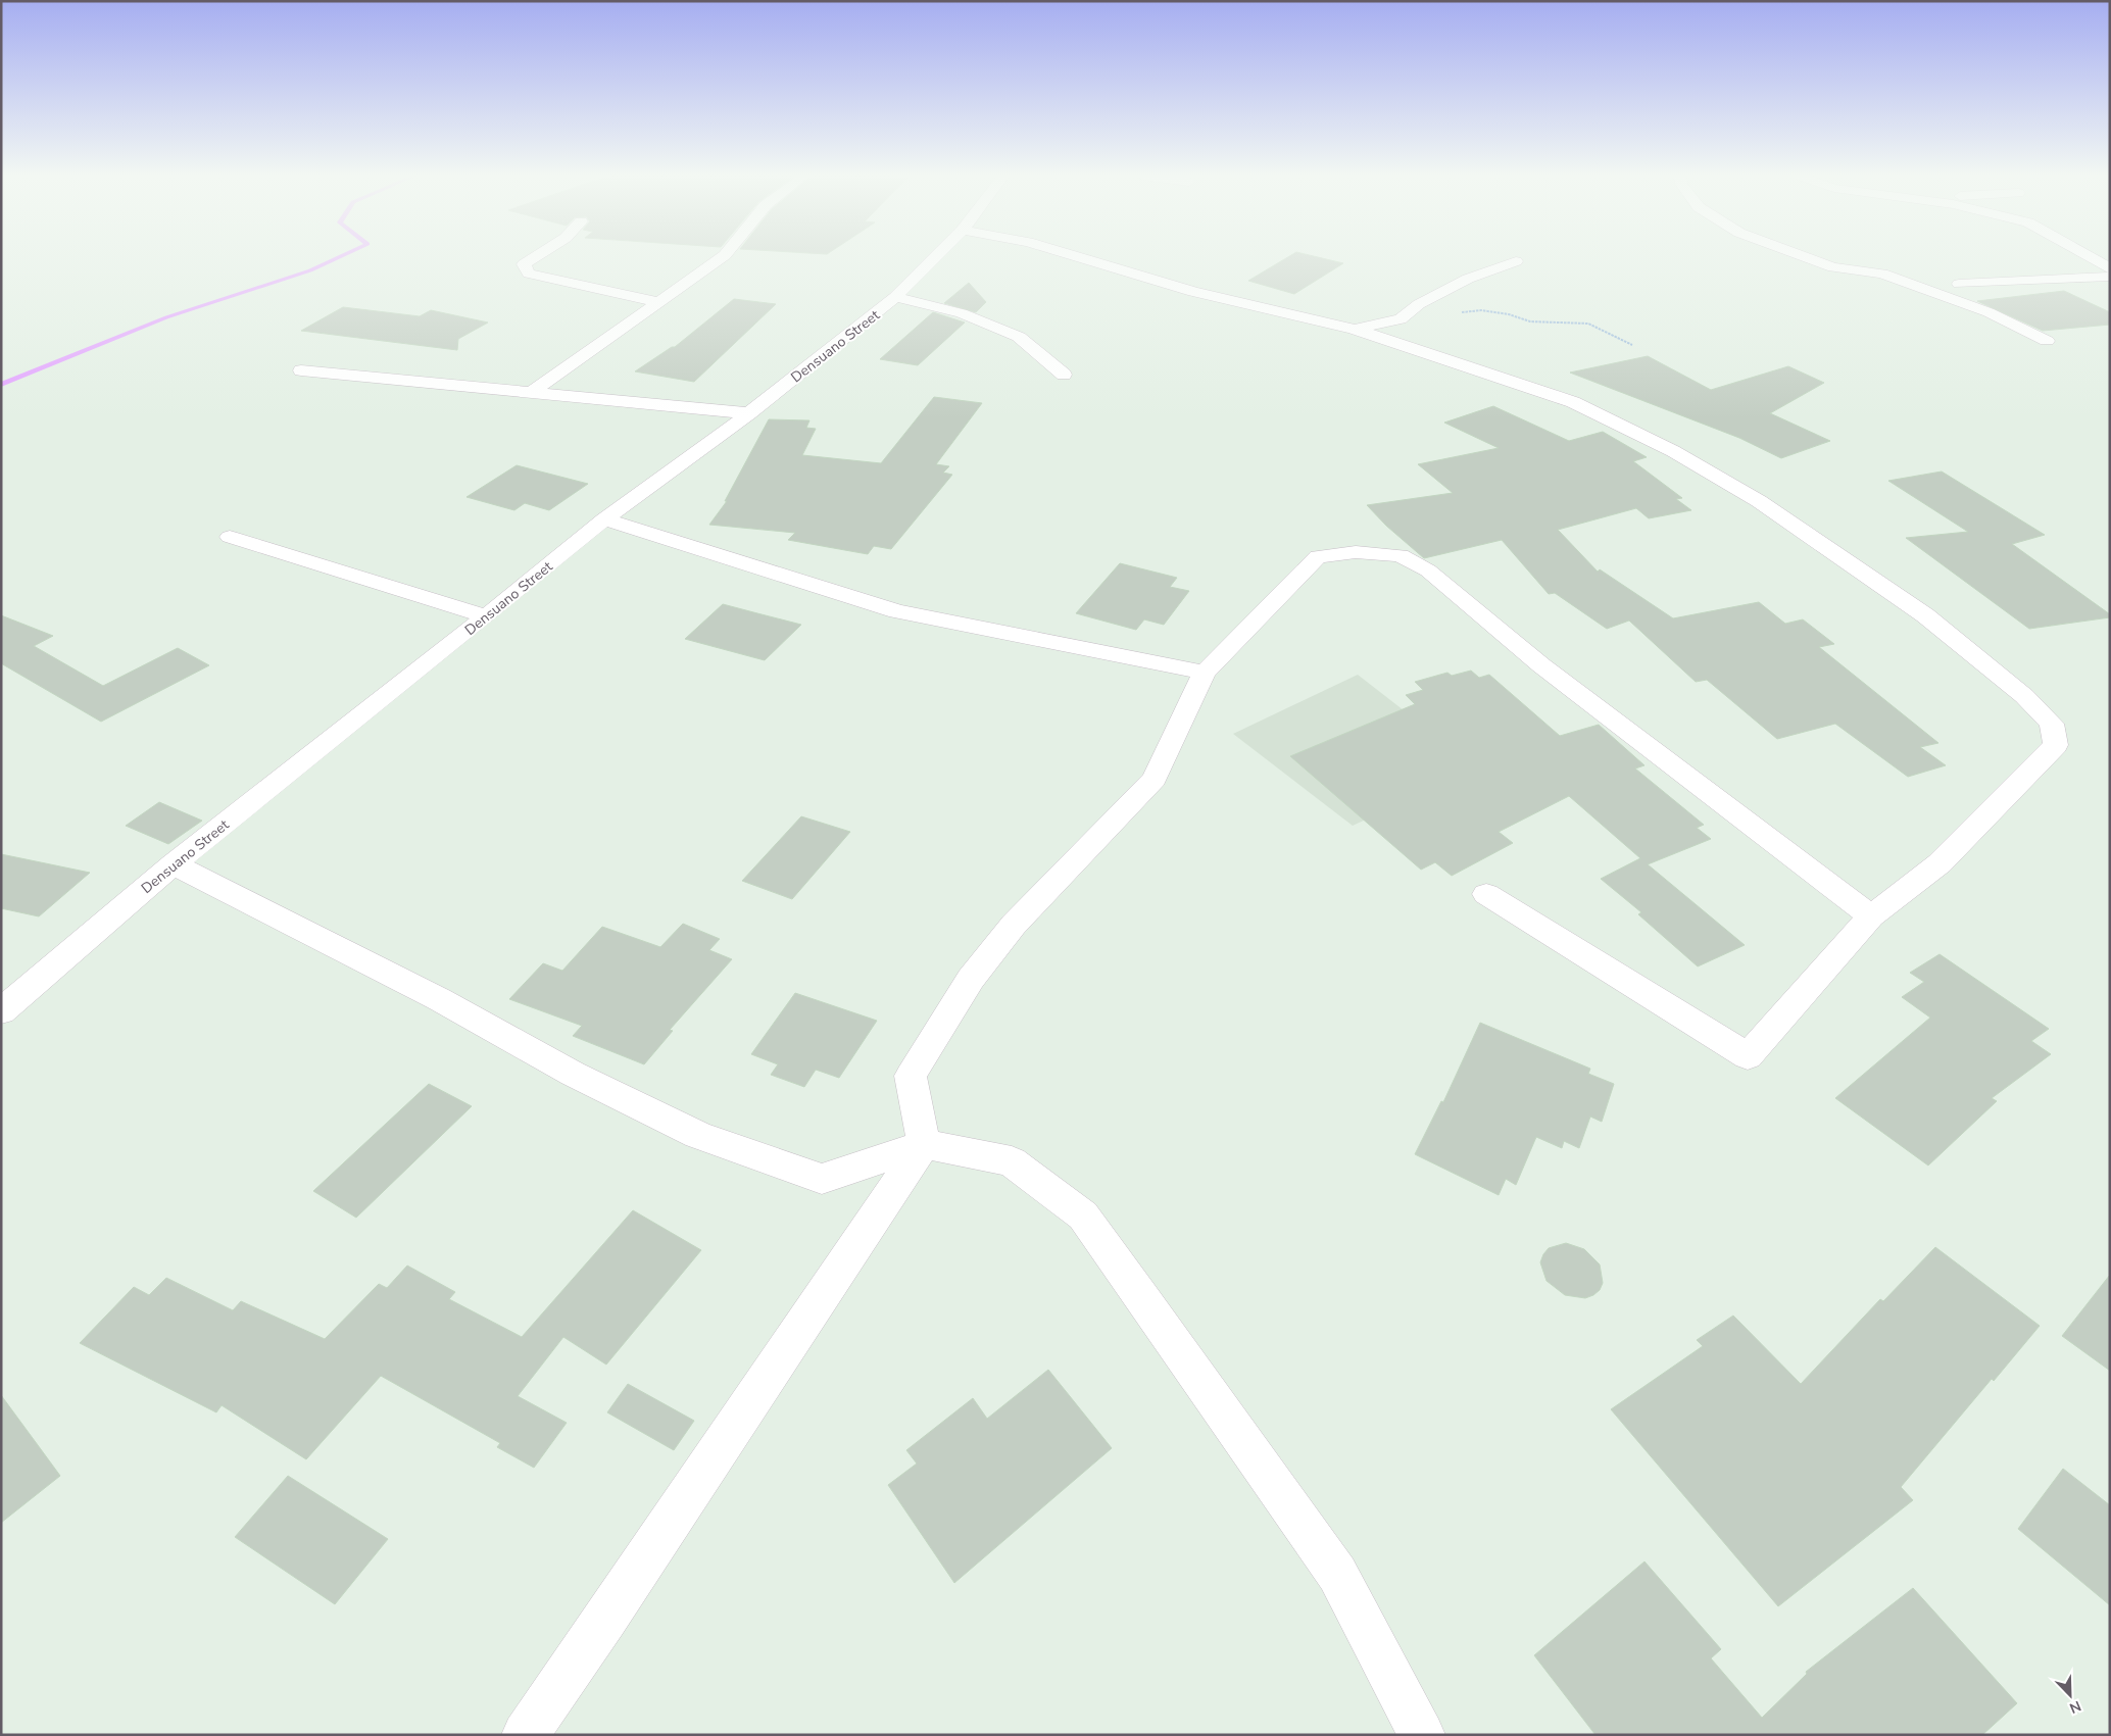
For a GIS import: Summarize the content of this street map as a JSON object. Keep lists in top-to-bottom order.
{
  "streets": {
    "street": ["Densuano Street"]
  },
  "north": "bottom right"
}
